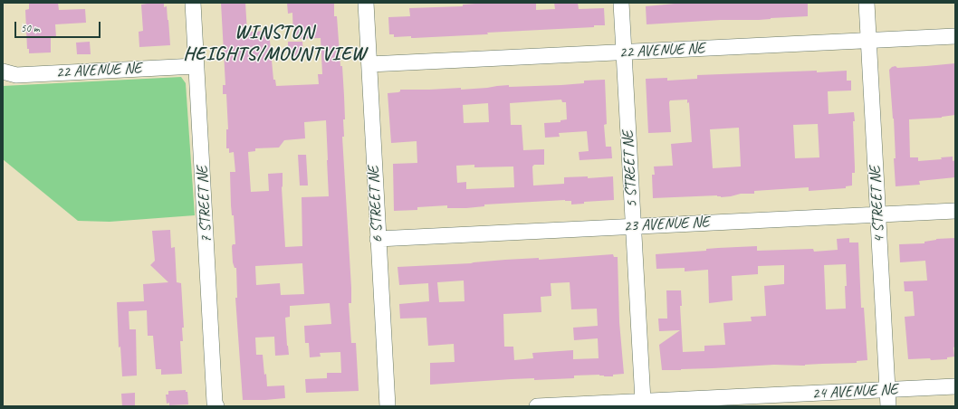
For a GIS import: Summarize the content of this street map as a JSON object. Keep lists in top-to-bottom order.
{
  "streets": {
    "street": [
      "22 AVENUE NE",
      "5 STREET NE",
      "7 STREET NE",
      "6 STREET NE",
      "4 STREET NE",
      "23 AVENUE NE",
      "24 AVENUE NE"
    ]
  },
  "crossings": [
    ["22 AVENUE NE", "5 STREET NE"],
    ["22 AVENUE NE", "7 STREET NE"],
    ["22 AVENUE NE", "6 STREET NE"],
    ["22 AVENUE NE", "4 STREET NE"],
    ["5 STREET NE", "23 AVENUE NE"],
    ["5 STREET NE", "24 AVENUE NE"],
    ["6 STREET NE", "23 AVENUE NE"],
    ["4 STREET NE", "23 AVENUE NE"],
    ["4 STREET NE", "24 AVENUE NE"]
  ],
  "districts": ["WINSTON HEIGHTS/MOUNTVIEW"],
  "scale_bar": "50 m"
}
